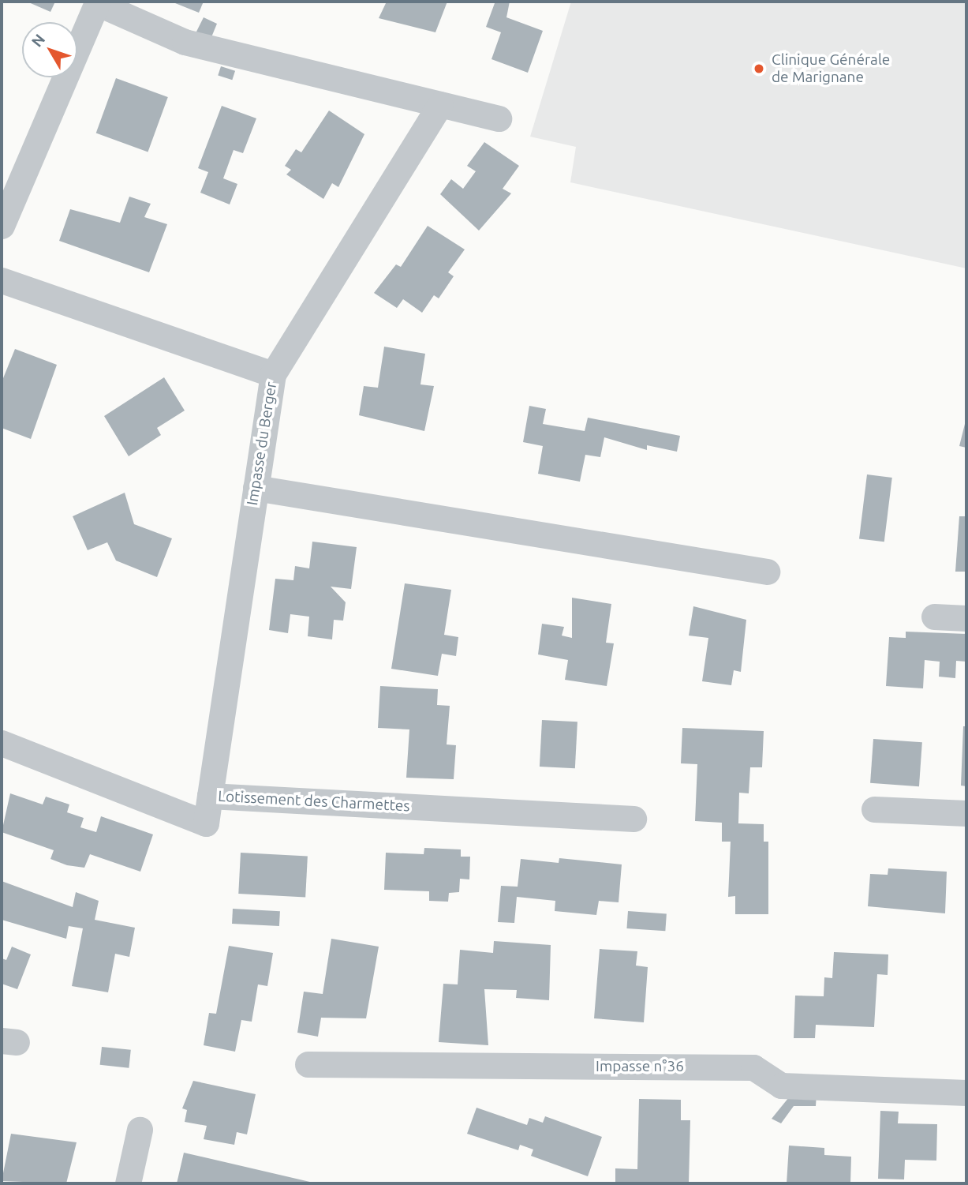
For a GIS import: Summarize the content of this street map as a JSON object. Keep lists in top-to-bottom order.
{
  "streets": {
    "street": ["Impasse du Berger", "Lotissement des Charmettes", "Impasse n°36"]
  },
  "crossings": [
    ["Impasse du Berger", "Lotissement des Charmettes"]
  ],
  "places": ["Clinique Générale de Marignane"],
  "north": "top left"
}
